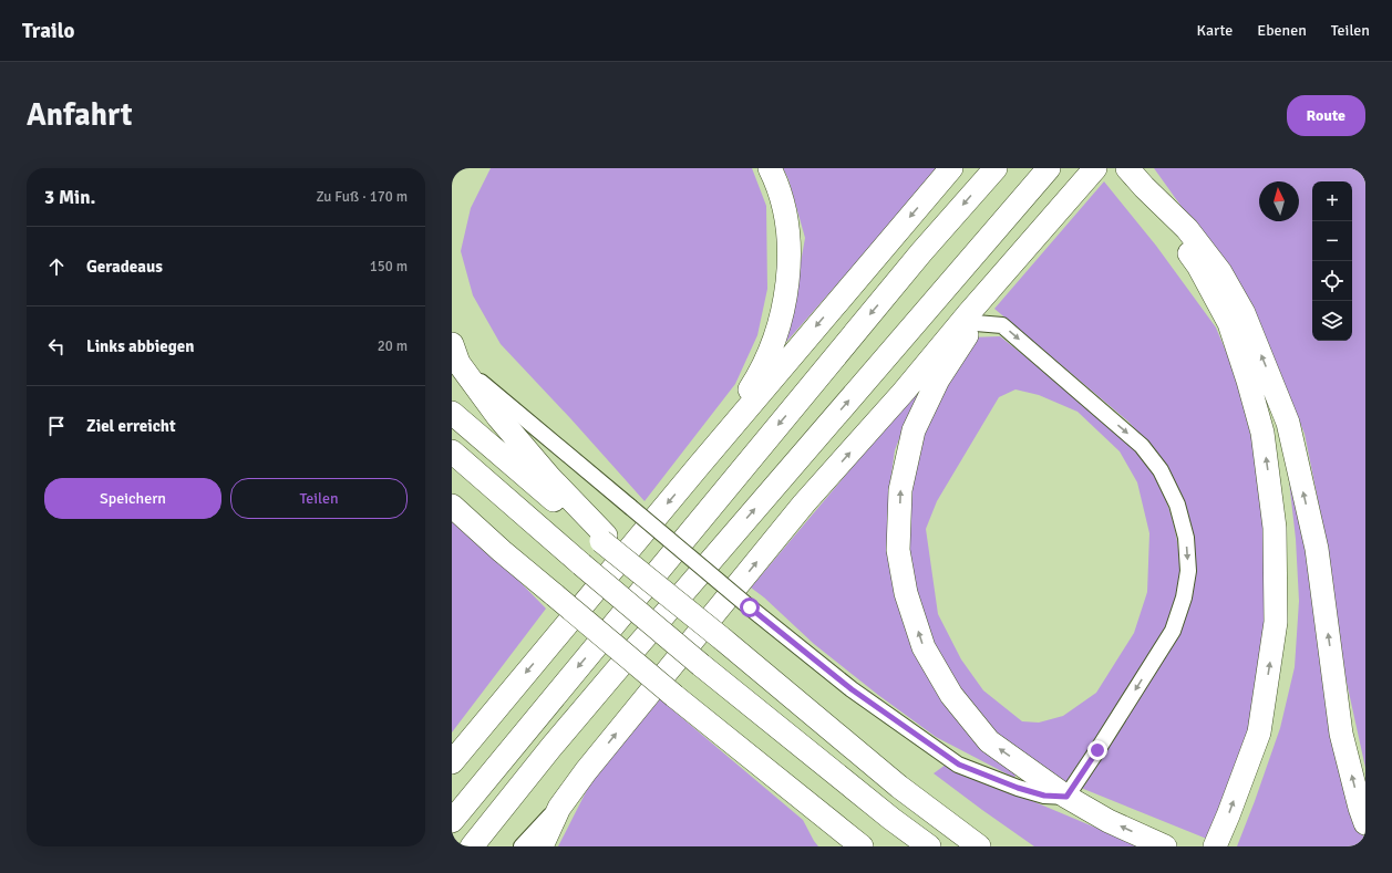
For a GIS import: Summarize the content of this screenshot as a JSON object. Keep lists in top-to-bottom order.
{
  "north": "top",
  "page": {
    "header": "Trailo",
    "nav": ["Karte", "Ebenen", "Teilen"],
    "buttons": [
      "Route",
      ["Speichern", "Teilen"]
    ],
    "title": "Anfahrt",
    "heading": ["3 Min.", "Zu Fuß · 170 m"],
    "map_buttons": ["+", "−"],
    "list": [
      ["Geradeaus", "150 m"],
      ["Links abbiegen", "20 m"],
      "Ziel erreicht"
    ]
  }
}
